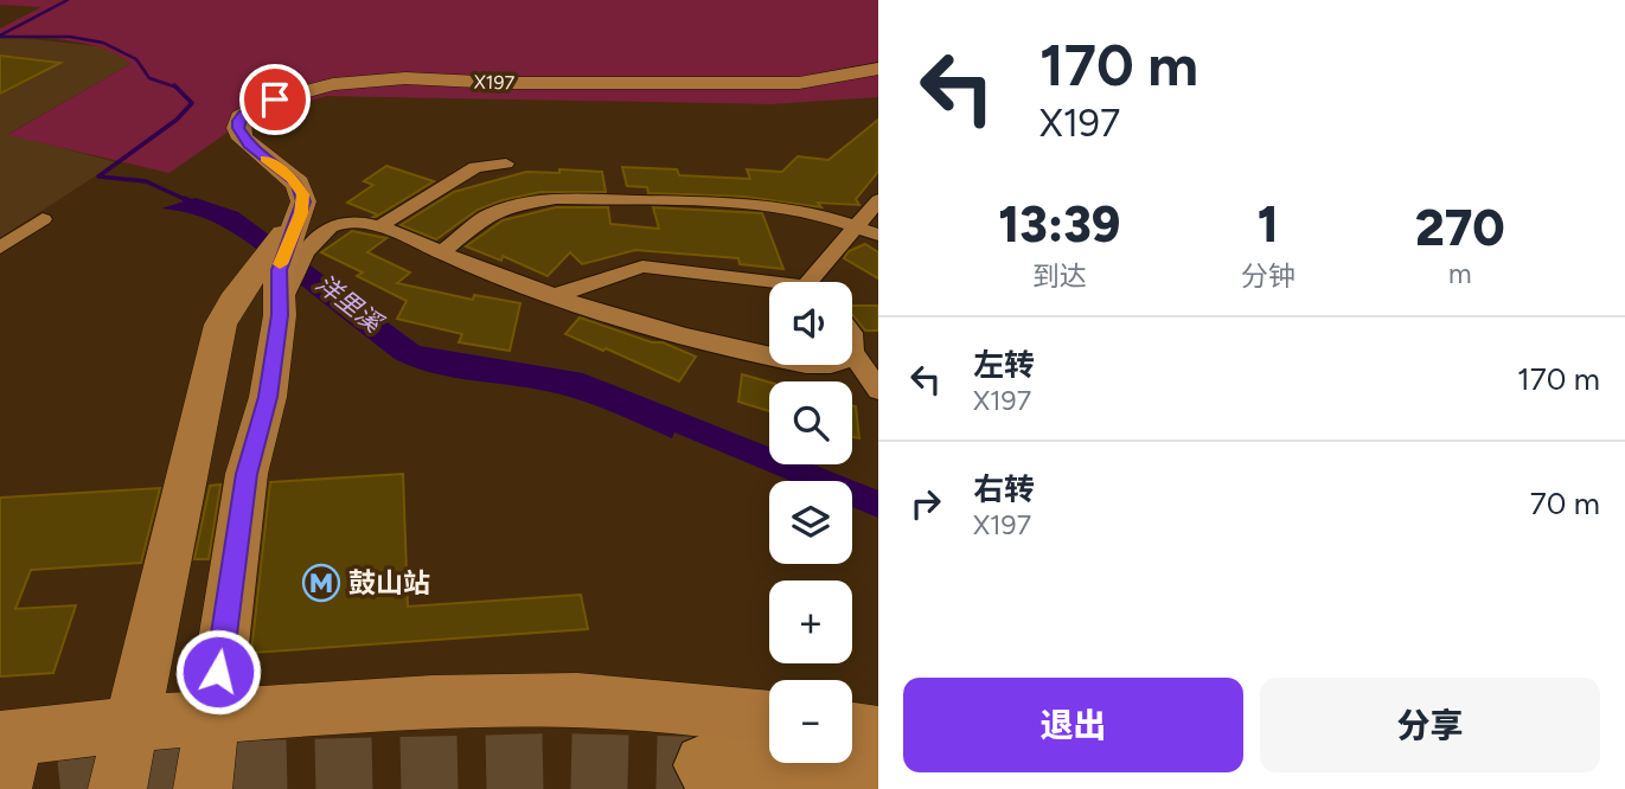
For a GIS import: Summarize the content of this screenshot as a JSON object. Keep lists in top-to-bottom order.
{
  "streets": {
    "main road": ["X197"]
  },
  "water": ["洋里溪"],
  "places": {
    "metro station": ["鼓山站"]
  },
  "page": {
    "turn": ["170 m", "X197"],
    "eta": [
      "13:39",
      "到达",
      "1",
      "分钟",
      "270",
      "m"
    ],
    "map_buttons": ["+", "−"],
    "list": [
      {
        "name": "左转",
        "note": "X197",
        "value": "170 m"
      },
      {
        "name": "右转",
        "note": "X197",
        "value": "70 m"
      }
    ],
    "buttons": ["退出", "分享"]
  }
}
